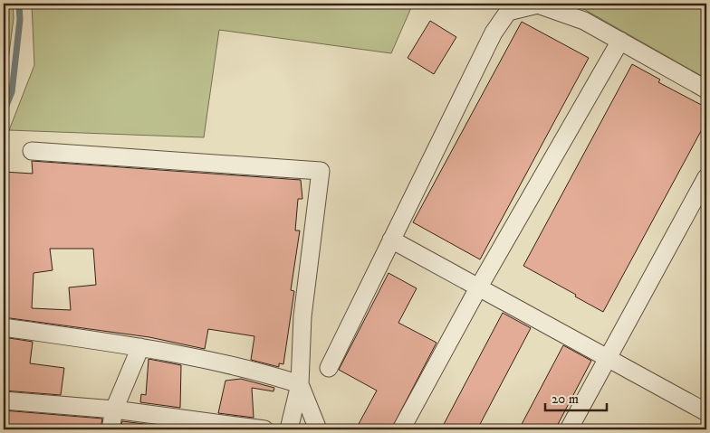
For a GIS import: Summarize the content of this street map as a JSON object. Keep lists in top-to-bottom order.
{
  "scale_bar": "20 m"
}
